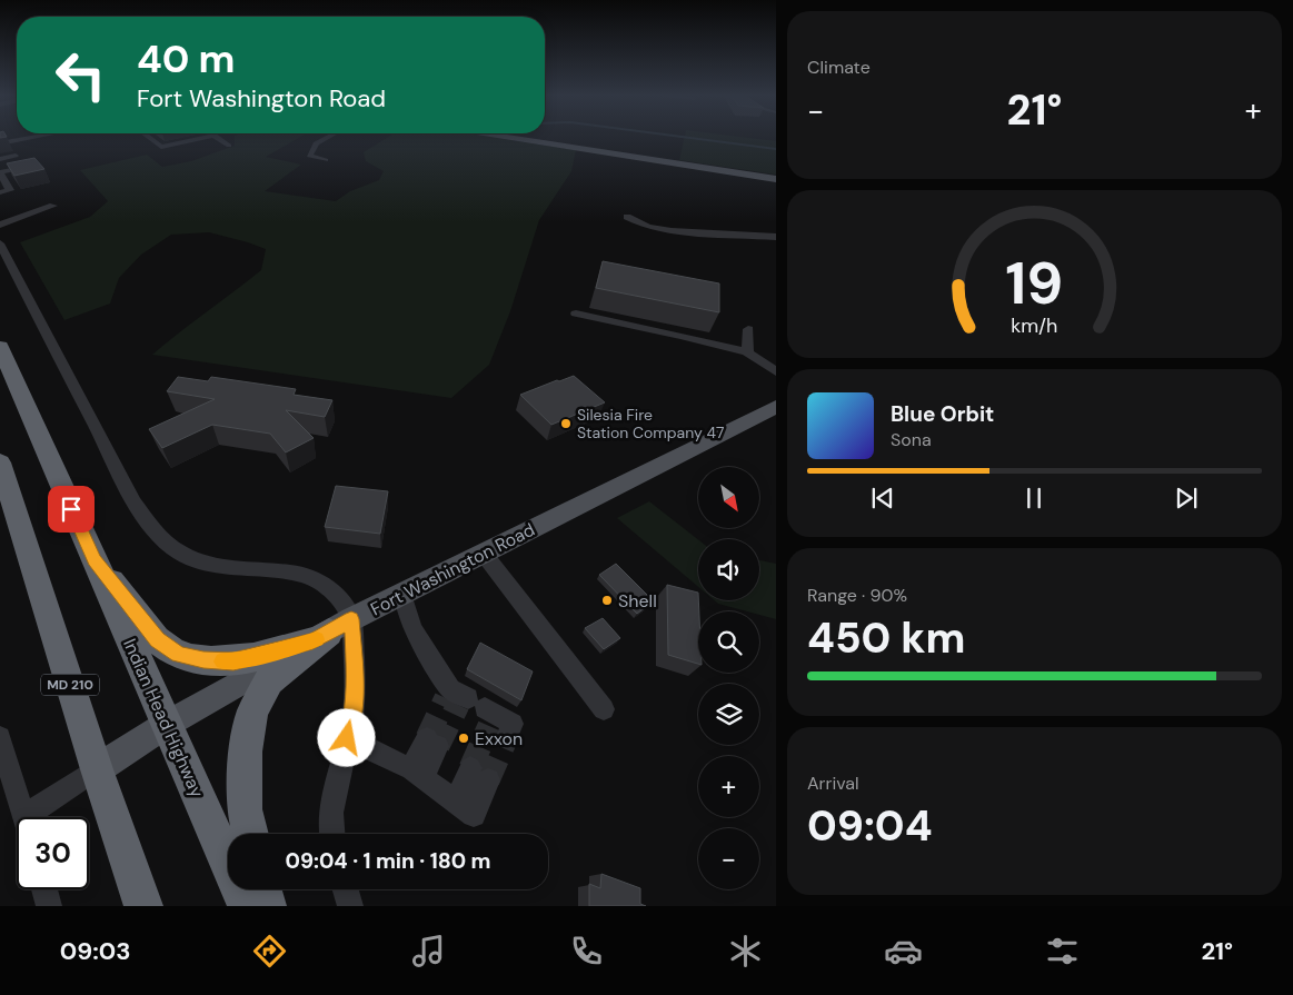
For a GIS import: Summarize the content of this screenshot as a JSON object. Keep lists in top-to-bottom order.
{
  "streets": {
    "highway": ["MD 210", "Indian Head Highway"],
    "main road": ["Fort Washington Road"]
  },
  "crossings": [
    ["Fort Washington Road", "MD 210"],
    ["Fort Washington Road", "Indian Head Highway"]
  ],
  "places": ["Silesia Fire Station Company 47", "Shell", "Exxon"],
  "north": "bottom right",
  "page": {
    "tile": [
      "Climate",
      ["Range · 90%", "450 km"],
      ["Arrival", "09:04"]
    ],
    "turn": ["40 m", "Fort Washington Road"],
    "heat": ["−", "21°", "+"],
    "song": ["Blue Orbit", "Sona"],
    "map_buttons": ["+", "−"],
    "limit": "30",
    "trip": "09:04 · 1 min · 180 m",
    "tabs": ["09:03", "21°"],
    "gauge": ["19", "km/h"]
  }
}
